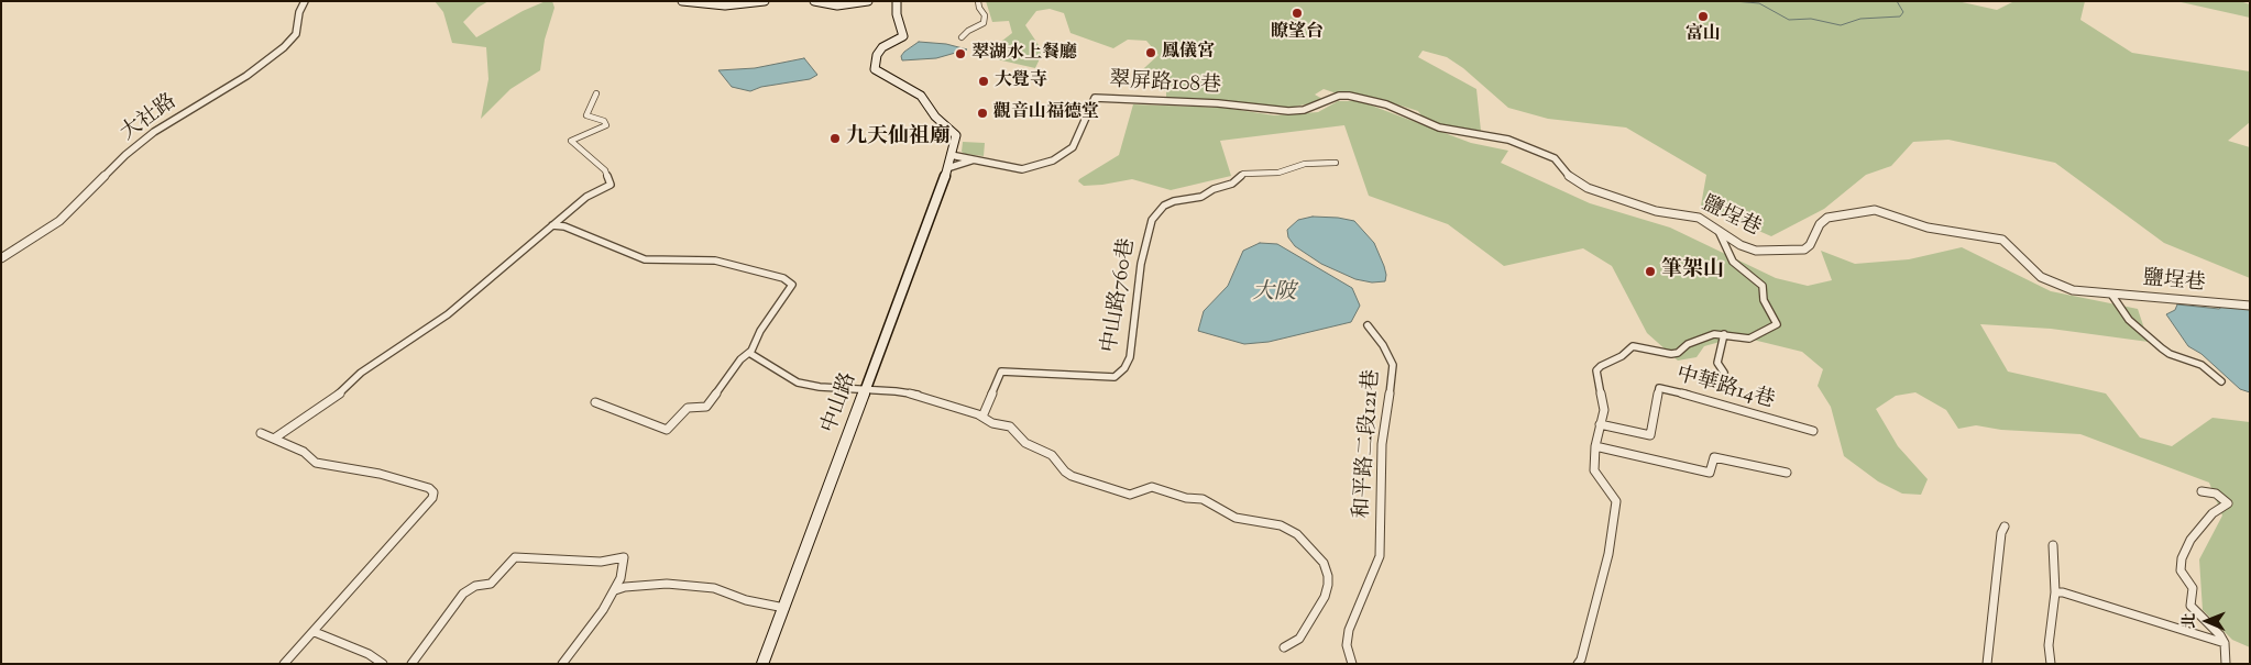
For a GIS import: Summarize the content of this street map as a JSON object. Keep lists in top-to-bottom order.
{
  "streets": {
    "main road": ["中山路"],
    "street": [
      "翠屏路108巷",
      "大社路",
      "鹽埕巷",
      "中山路760巷",
      "中華路14巷",
      "和平路二段121巷"
    ]
  },
  "crossings": [
    ["翠屏路108巷", "鹽埕巷"],
    ["翠屏路108巷", "中山路"],
    ["鹽埕巷", "中華路14巷"]
  ],
  "water": ["大陂"],
  "places": [
    "瞭望台",
    "富山",
    "鳳儀宮",
    "翠湖水上餐廳",
    "大覺寺",
    "觀音山福德堂",
    "九天仙祖廟",
    "筆架山"
  ],
  "north": "left"
}
